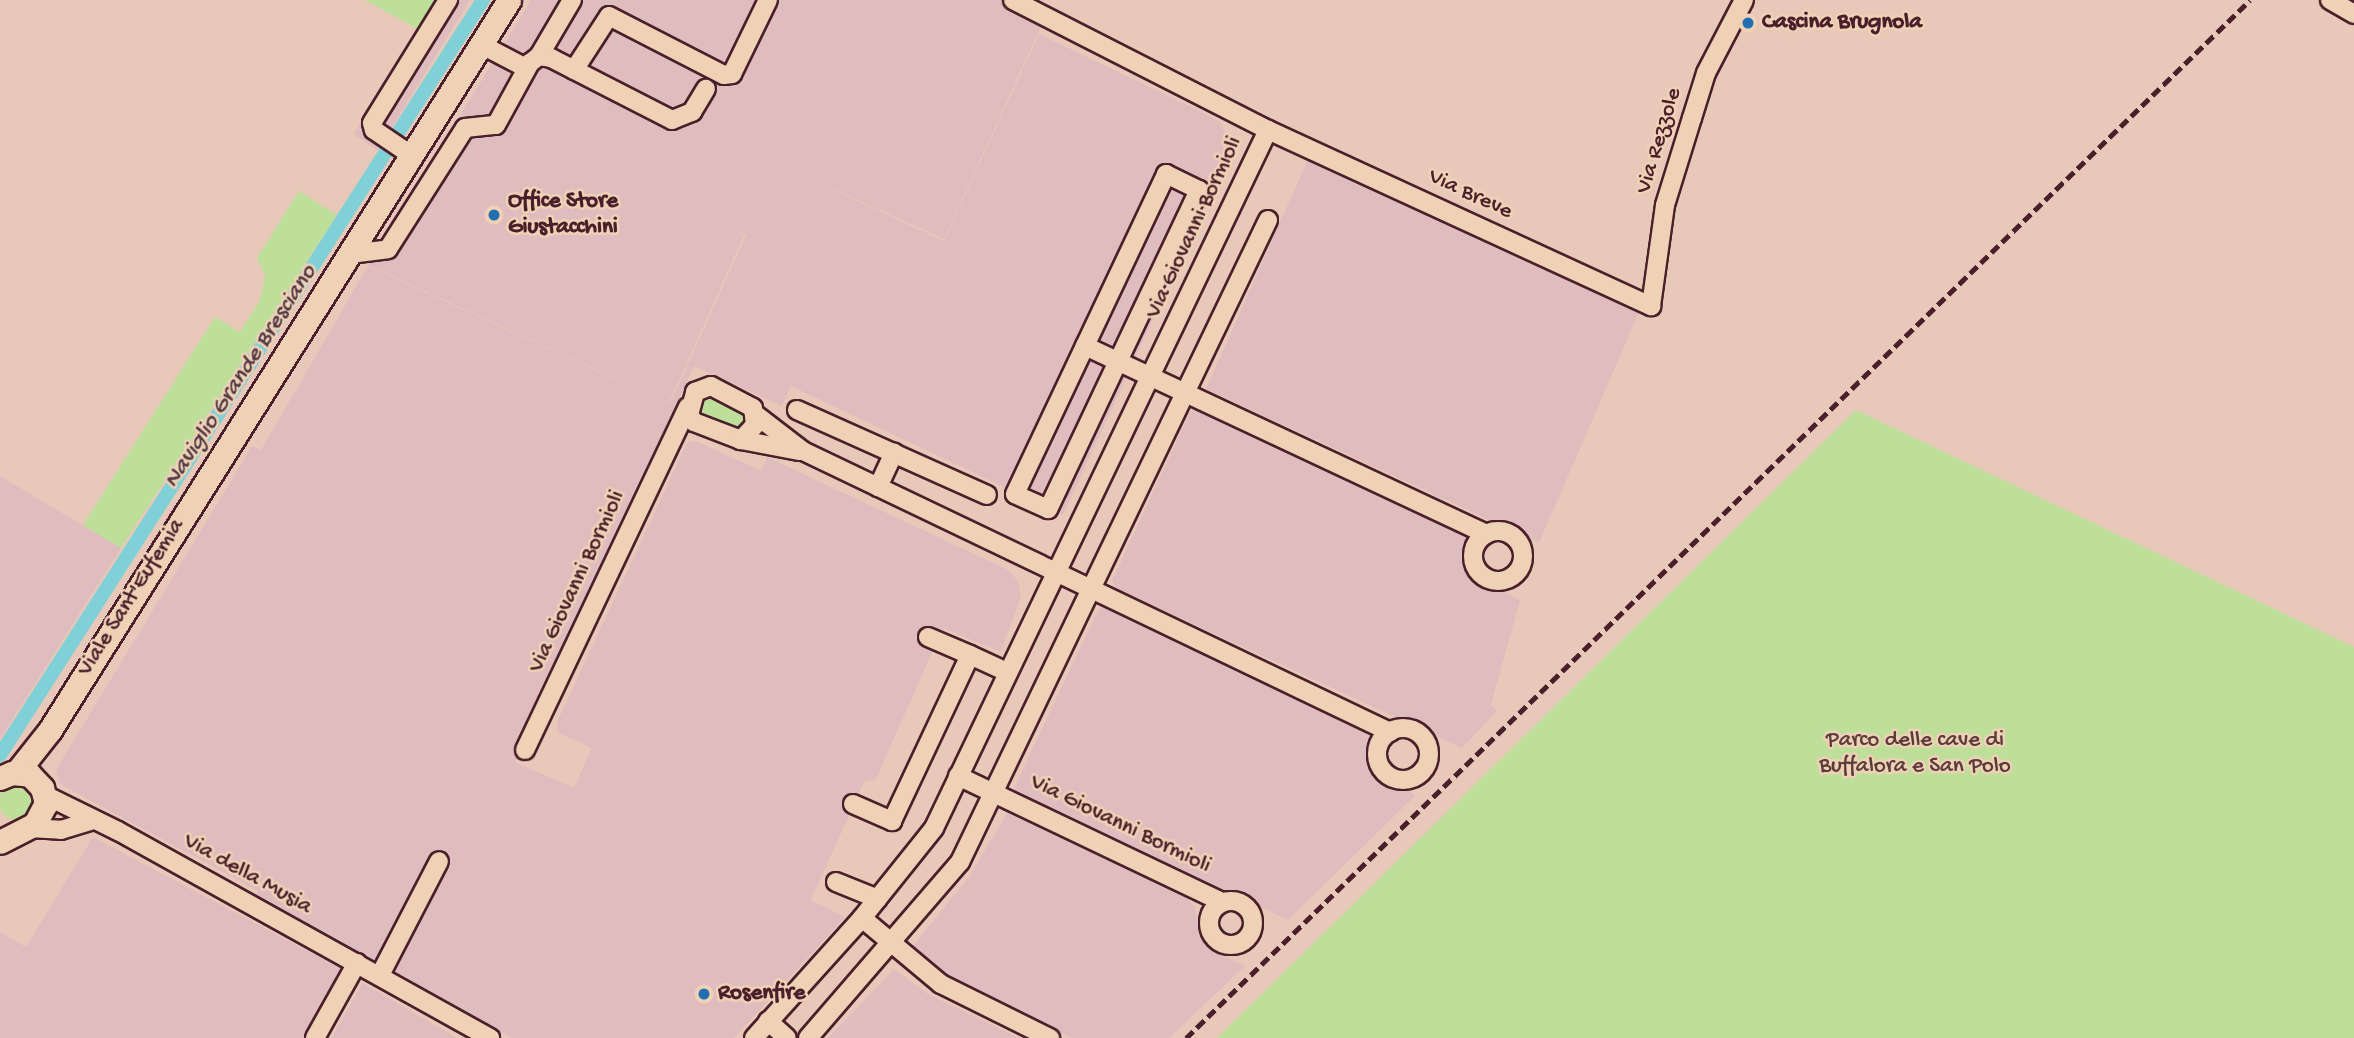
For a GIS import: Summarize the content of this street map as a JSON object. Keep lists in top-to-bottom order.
{
  "streets": {
    "main road": ["Viale Sant'Eufemia"],
    "street": [
      "Via Rezzole",
      "Via Breve",
      "Via Giovanni Bormioli",
      "Via della Musia"
    ]
  },
  "crossings": [
    ["Via Rezzole", "Via Breve"],
    ["Via Breve", "Via Giovanni Bormioli"],
    ["Viale Sant'Eufemia", "Via della Musia"]
  ],
  "water": ["Naviglio Grande Bresciano"],
  "parks": ["Parco delle cave di Buffalora e San Polo"],
  "places": ["Cascina Brugnola", "Office Store Giustacchini", "Rosenfire"]
}
